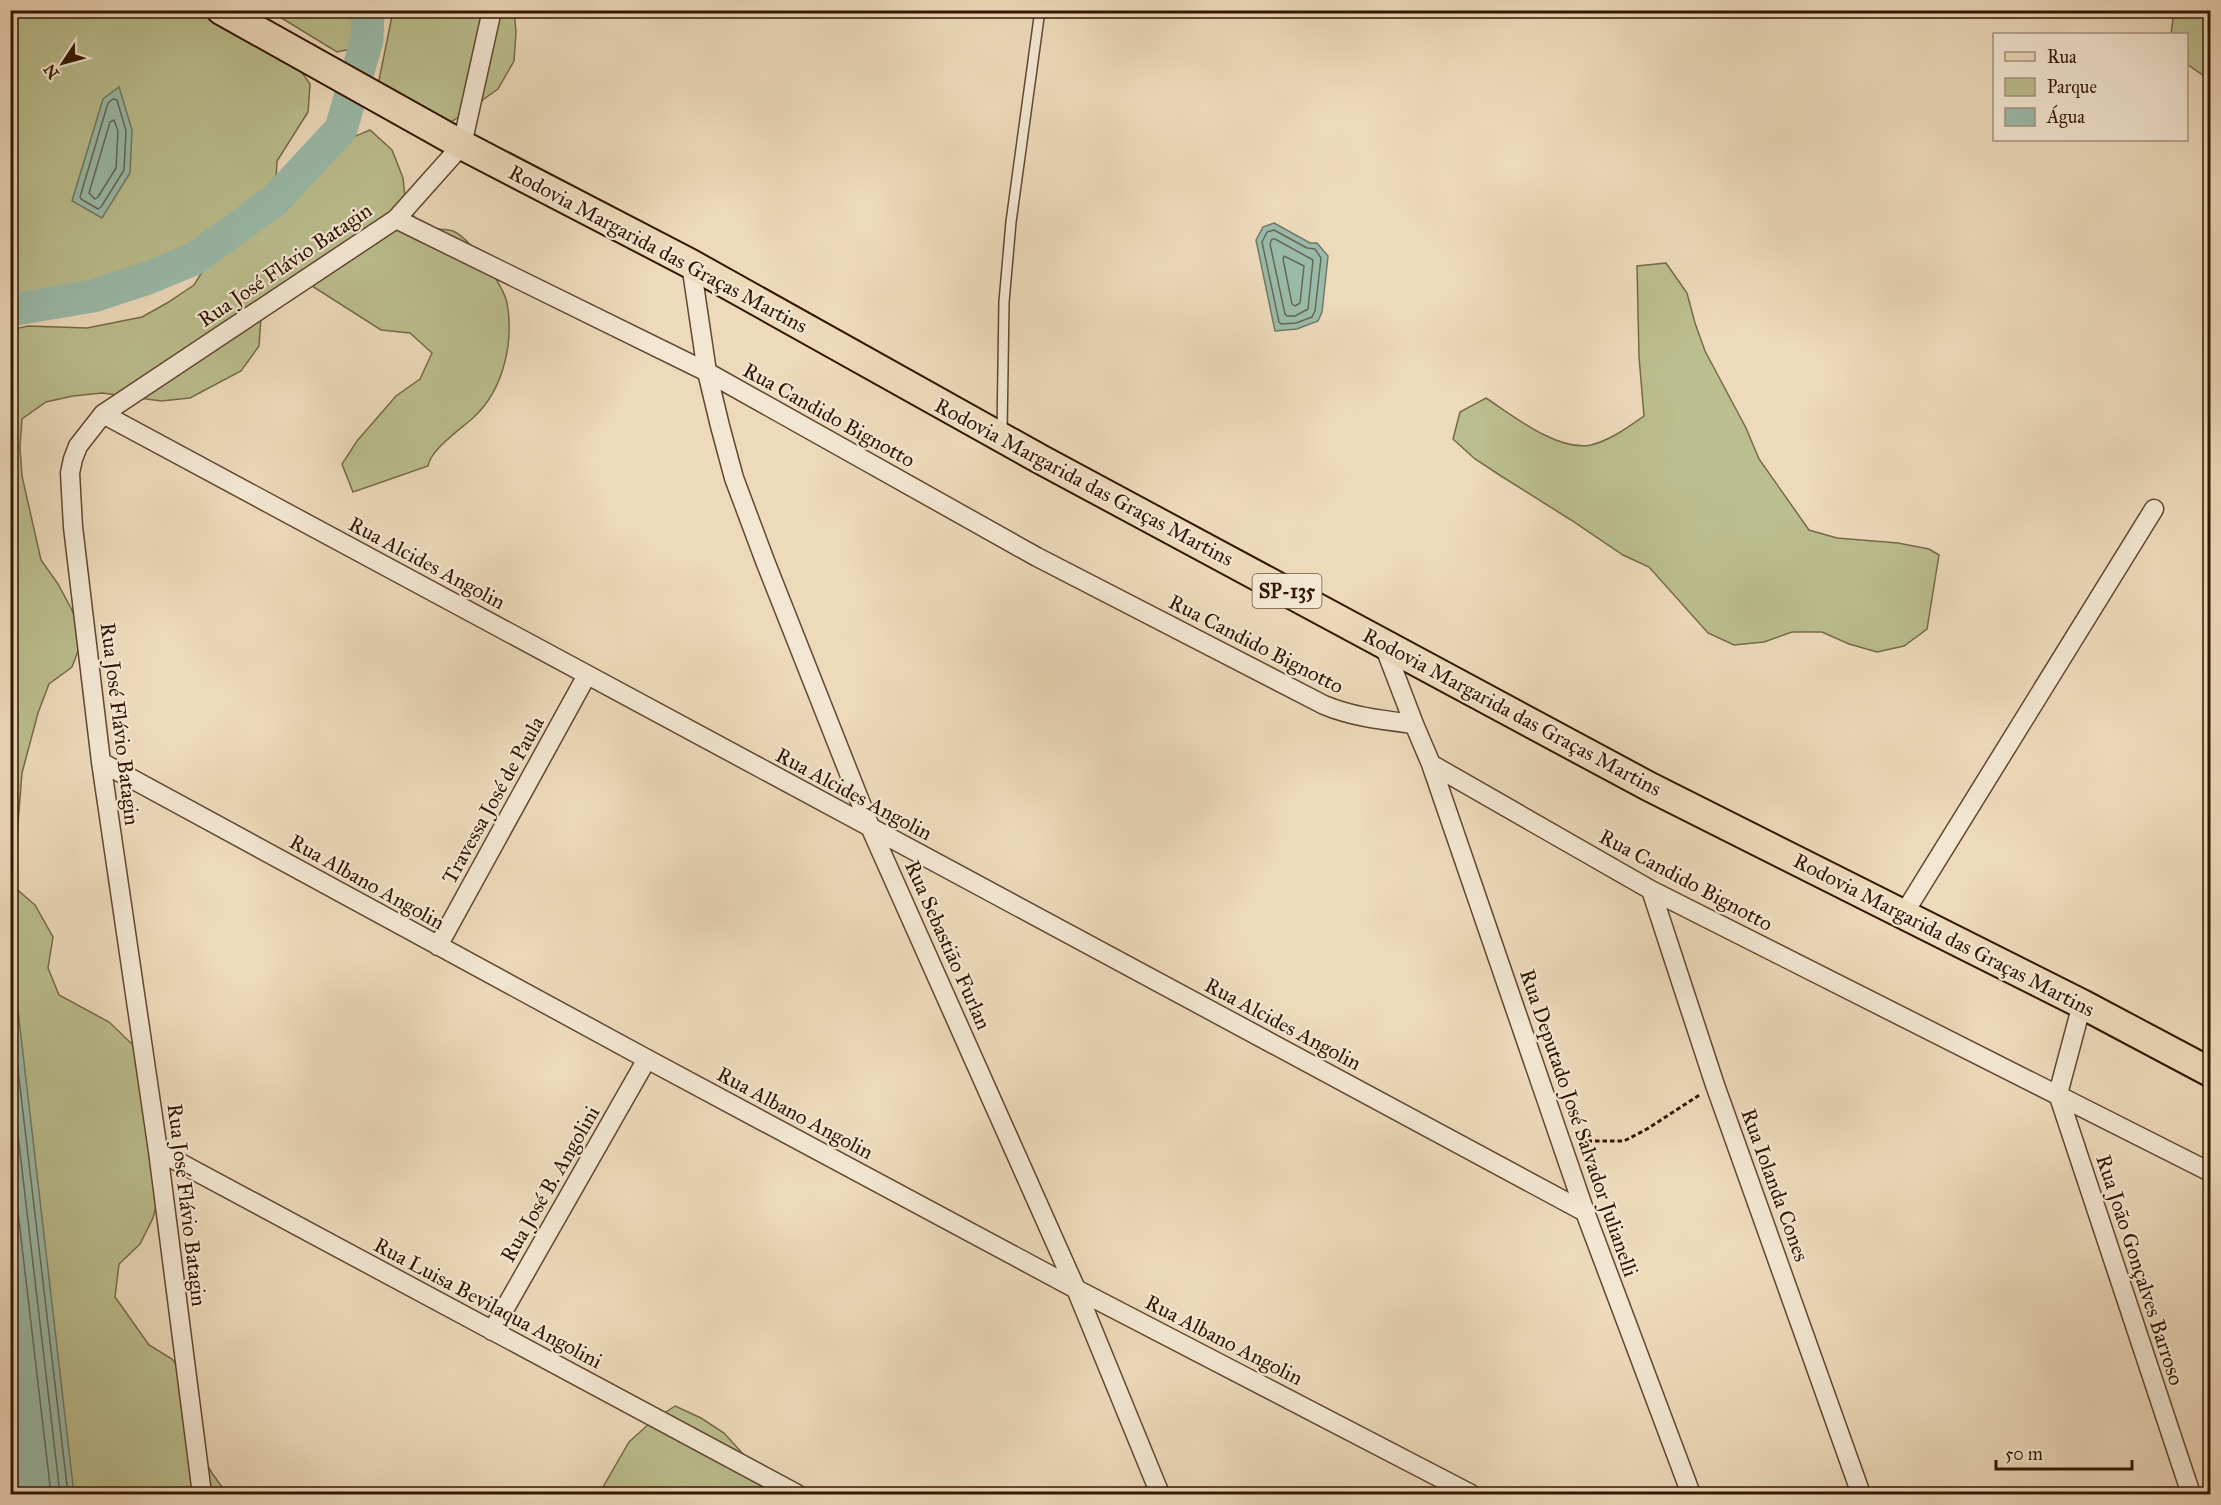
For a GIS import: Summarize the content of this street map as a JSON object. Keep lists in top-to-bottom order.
{
  "streets": {
    "main road": ["Rodovia Margarida das Graças Martins", "SP-135"],
    "street": [
      "Rua José Flávio Batagin",
      "Rua Candido Bignotto",
      "Rua Alcides Angolin",
      "Travessa José de Paula",
      "Rua Albano Angolin",
      "Rua Sebastião Furlan",
      "Rua Deputado José Salvador Julianelli",
      "Rua José B. Angolini",
      "Rua Iolanda Cones",
      "Rua João Gonçalves Barroso",
      "Rua Luisa Bevilaqua Angolini"
    ]
  },
  "crossings": [
    ["Rodovia Margarida das Graças Martins", "Rua José Flávio Batagin"],
    ["Rodovia Margarida das Graças Martins", "Rua Sebastião Furlan"],
    ["Rua José Flávio Batagin", "Rua Candido Bignotto"],
    ["Rua José Flávio Batagin", "Rua Alcides Angolin"],
    ["Rua José Flávio Batagin", "Rua Albano Angolin"],
    ["Rua José Flávio Batagin", "Rua Luisa Bevilaqua Angolini"],
    ["Rua Candido Bignotto", "Rua Sebastião Furlan"],
    ["Rua Candido Bignotto", "Rua Deputado José Salvador Julianelli"],
    ["Rua Candido Bignotto", "Rua Iolanda Cones"],
    ["Rua Candido Bignotto", "Rua João Gonçalves Barroso"],
    ["Rua Alcides Angolin", "Travessa José de Paula"],
    ["Rua Alcides Angolin", "Rua Sebastião Furlan"],
    ["Rua Alcides Angolin", "Rua Deputado José Salvador Julianelli"],
    ["Travessa José de Paula", "Rua Albano Angolin"],
    ["Rua Albano Angolin", "Rua Sebastião Furlan"],
    ["Rua Albano Angolin", "Rua José B. Angolini"],
    ["Rua José B. Angolini", "Rua Luisa Bevilaqua Angolini"]
  ],
  "legend": ["Rua", "Parque", "Água"],
  "scale_bar": "50 m",
  "north": "bottom left"
}
